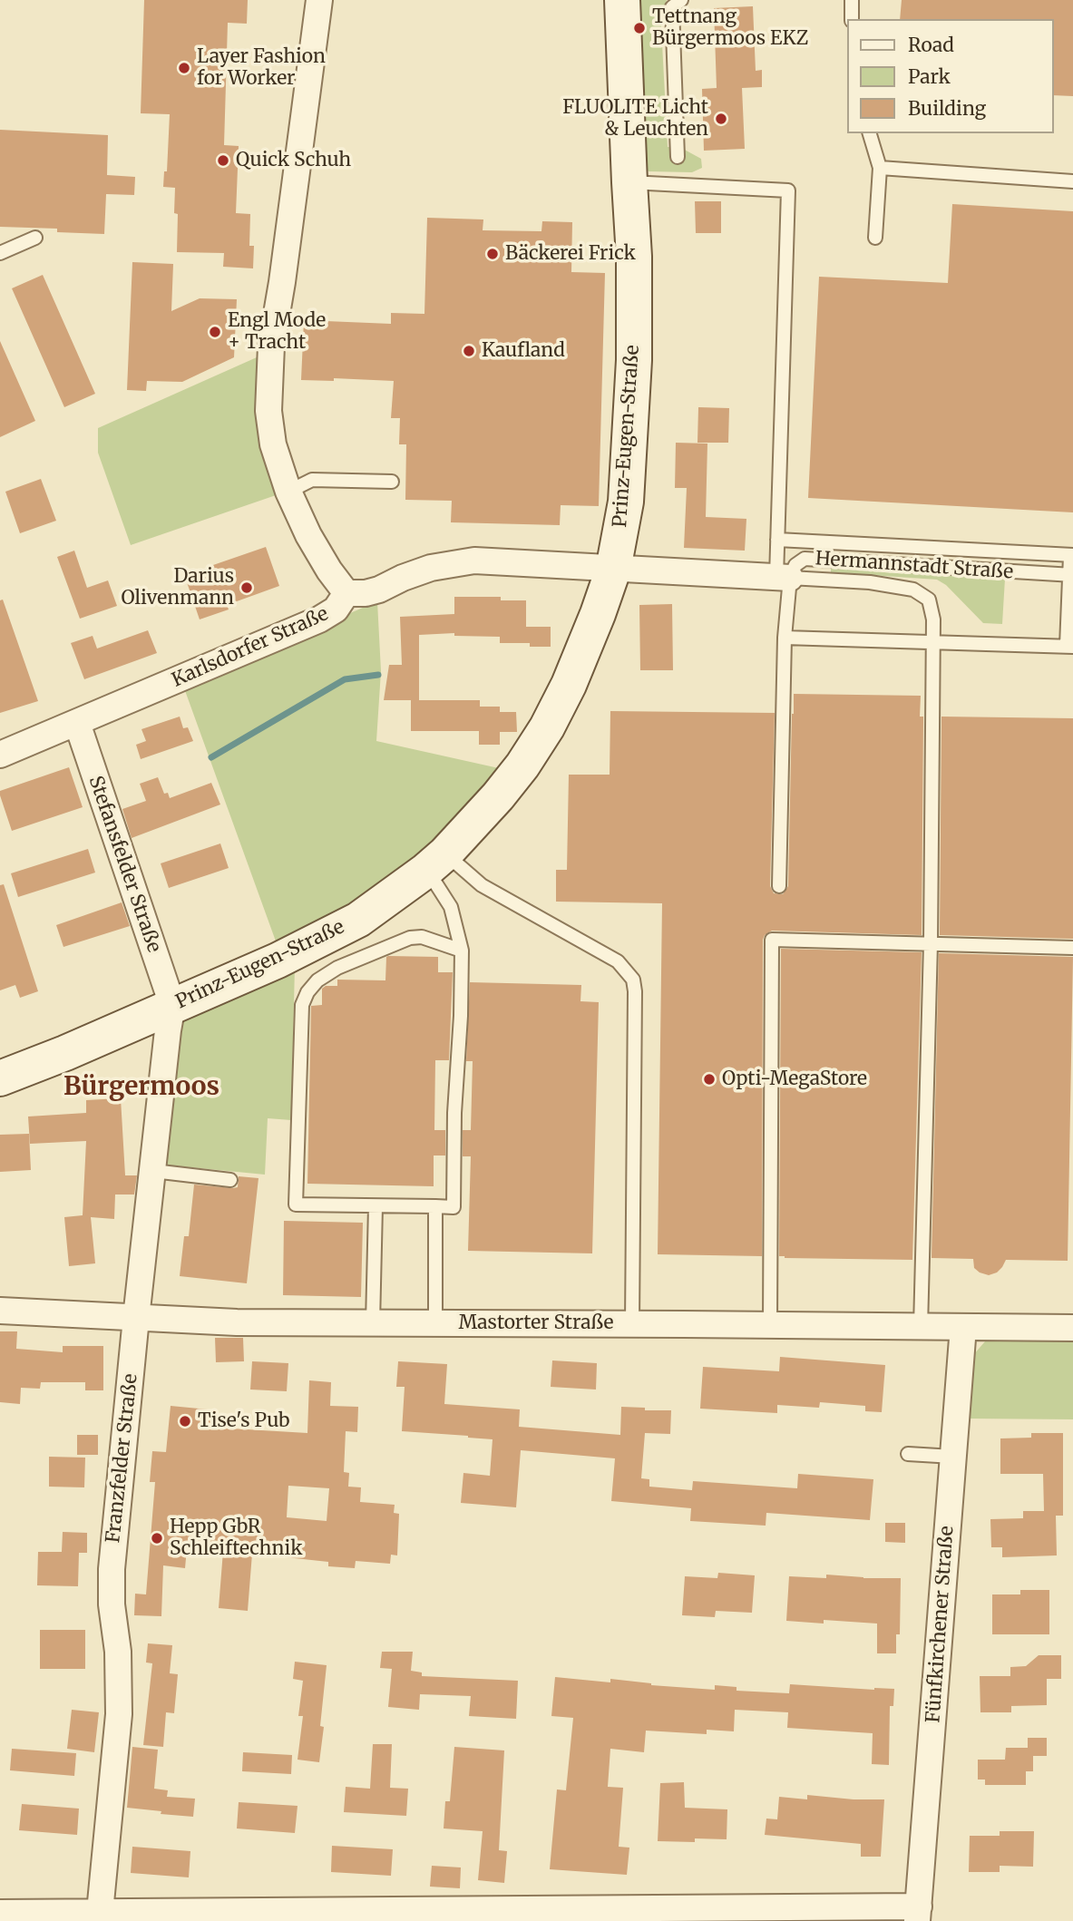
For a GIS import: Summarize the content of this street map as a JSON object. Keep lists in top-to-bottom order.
{
  "streets": {
    "street": [
      "Prinz-Eugen-Straße",
      "Karlsdorfer Straße",
      "Stefansfelder Straße",
      "Mastorter Straße",
      "Franzfelder Straße",
      "Fünfkirchener Straße"
    ],
    "lane": ["Hermannstadt Straße"]
  },
  "crossings": [
    ["Prinz-Eugen-Straße", "Karlsdorfer Straße"],
    ["Prinz-Eugen-Straße", "Stefansfelder Straße"],
    ["Prinz-Eugen-Straße", "Franzfelder Straße"],
    ["Karlsdorfer Straße", "Stefansfelder Straße"],
    ["Stefansfelder Straße", "Franzfelder Straße"],
    ["Mastorter Straße", "Franzfelder Straße"],
    ["Mastorter Straße", "Fünfkirchener Straße"]
  ],
  "districts": ["Bürgermoos"],
  "places": [
    "Tettnang Bürgermoos EKZ",
    "Layer Fashion for Worker",
    "FLUOLITE Licht & Leuchten",
    "Quick Schuh",
    "Bäckerei Frick",
    "Engl Mode + Tracht",
    "Kaufland",
    "Darius Olivenmann",
    "Opti-MegaStore",
    "Tise's Pub",
    "Hepp GbR Schleiftechnik"
  ],
  "legend": ["Road", "Park", "Building"]
}
